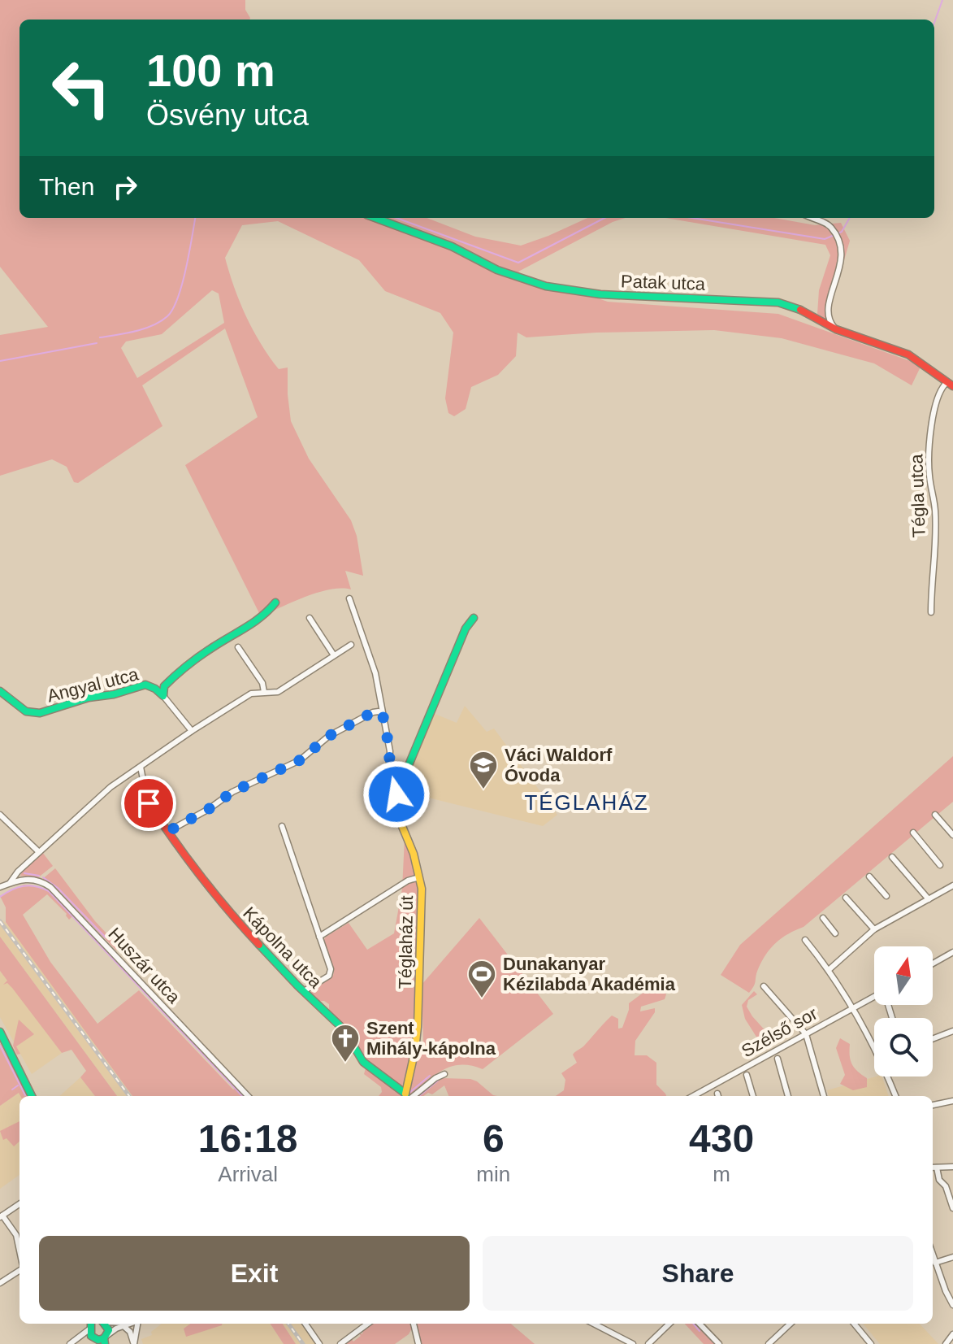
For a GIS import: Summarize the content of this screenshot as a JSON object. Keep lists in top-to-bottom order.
{
  "streets": {
    "street": [
      "Patak utca",
      "Tégla utca",
      "Angyal utca",
      "Téglaház út",
      "Kápolna utca",
      "Huszár utca",
      "Szélső sor"
    ]
  },
  "crossings": [
    ["Patak utca", "Tégla utca"]
  ],
  "districts": ["TÉGLAHÁZ"],
  "places": {
    "school or university": ["Váci Waldorf Óvoda"],
    "sports": ["Dunakanyar Kézilabda Akadémia"],
    "church": ["Szent Mihály-kápolna"]
  },
  "north": "top",
  "page": {
    "turn": ["100 m", "Ösvény utca"],
    "then": "Then",
    "eta": [
      "16:18",
      "Arrival",
      "6",
      "min",
      "430",
      "m"
    ],
    "buttons": ["Exit", "Share"]
  }
}
